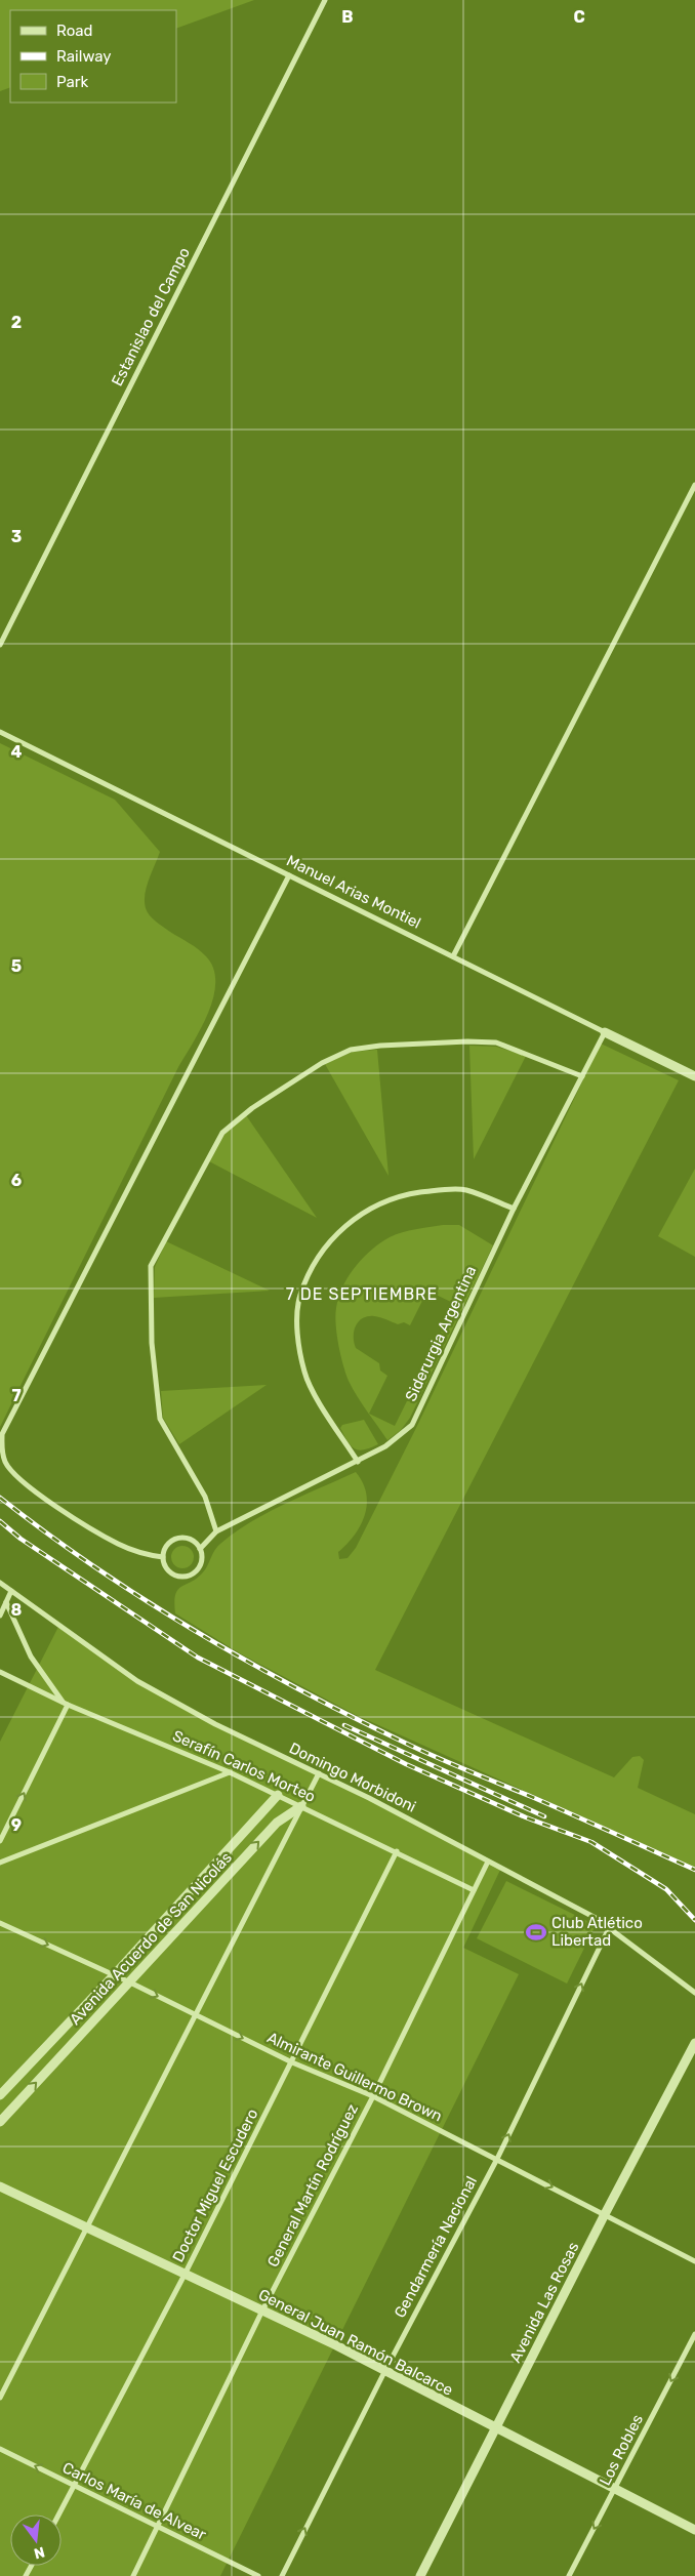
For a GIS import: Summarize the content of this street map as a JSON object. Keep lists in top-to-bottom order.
{
  "streets": {
    "street": [
      "Estanislao del Campo",
      "Manuel Arias Montiel",
      "Siderurgia Argentina",
      "Serafín Carlos Morteo",
      "Domingo Morbidoni",
      "Avenida Acuerdo de San Nicolás",
      "Almirante Guillermo Brown",
      "Doctor Miguel Escudero",
      "General Martín Rodríguez",
      "Gendarmería Nacional",
      "Avenida Las Rosas",
      "General Juan Ramón Balcarce",
      "Los Robles",
      "Carlos María de Alvear"
    ]
  },
  "crossings": [
    ["Manuel Arias Montiel", "Siderurgia Argentina"],
    ["Serafín Carlos Morteo", "Avenida Acuerdo de San Nicolás"],
    ["Serafín Carlos Morteo", "Doctor Miguel Escudero"],
    ["Serafín Carlos Morteo", "General Martín Rodríguez"],
    ["Domingo Morbidoni", "Avenida Acuerdo de San Nicolás"],
    ["Domingo Morbidoni", "General Martín Rodríguez"],
    ["Domingo Morbidoni", "Gendarmería Nacional"],
    ["Avenida Acuerdo de San Nicolás", "Almirante Guillermo Brown"],
    ["Almirante Guillermo Brown", "Doctor Miguel Escudero"],
    ["Almirante Guillermo Brown", "General Martín Rodríguez"],
    ["Almirante Guillermo Brown", "Gendarmería Nacional"],
    ["Almirante Guillermo Brown", "Avenida Las Rosas"],
    ["Doctor Miguel Escudero", "General Juan Ramón Balcarce"],
    ["Doctor Miguel Escudero", "Carlos María de Alvear"],
    ["General Martín Rodríguez", "General Juan Ramón Balcarce"],
    ["General Martín Rodríguez", "Carlos María de Alvear"],
    ["Gendarmería Nacional", "General Juan Ramón Balcarce"],
    ["Avenida Las Rosas", "General Juan Ramón Balcarce"],
    ["General Juan Ramón Balcarce", "Los Robles"]
  ],
  "one_way": ["Almirante Guillermo Brown", "Gendarmería Nacional", "Los Robles"],
  "districts": ["7 DE SEPTIEMBRE"],
  "places": {
    "sports": ["Club Atlético Libertad"]
  },
  "legend": ["Road", "Railway", "Park"],
  "north": "bottom",
  "grid": {
    "columns": ["B", "C"],
    "rows": [
      "2",
      "3",
      "4",
      "5",
      "6",
      "7",
      "8",
      "9"
    ]
  }
}
